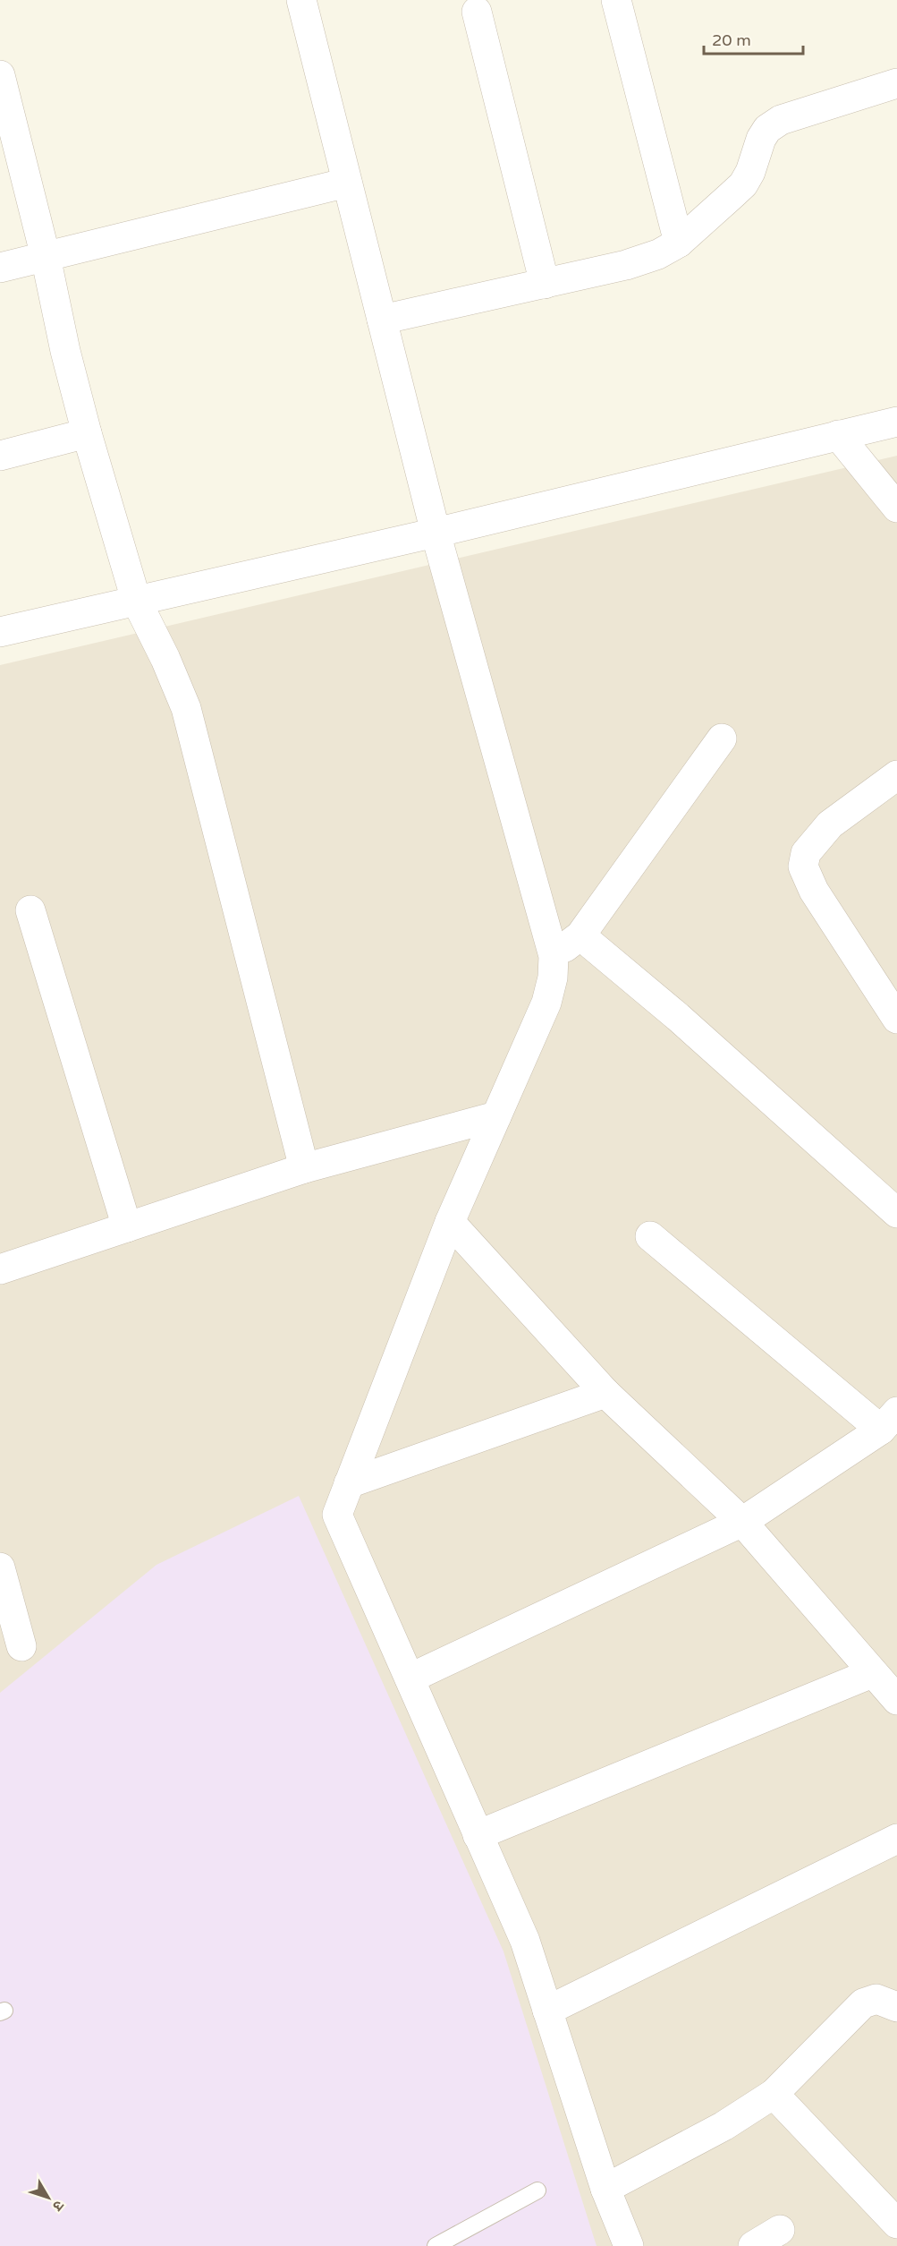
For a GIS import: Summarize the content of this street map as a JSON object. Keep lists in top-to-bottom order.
{
  "scale_bar": "20 m",
  "north": "bottom right"
}
